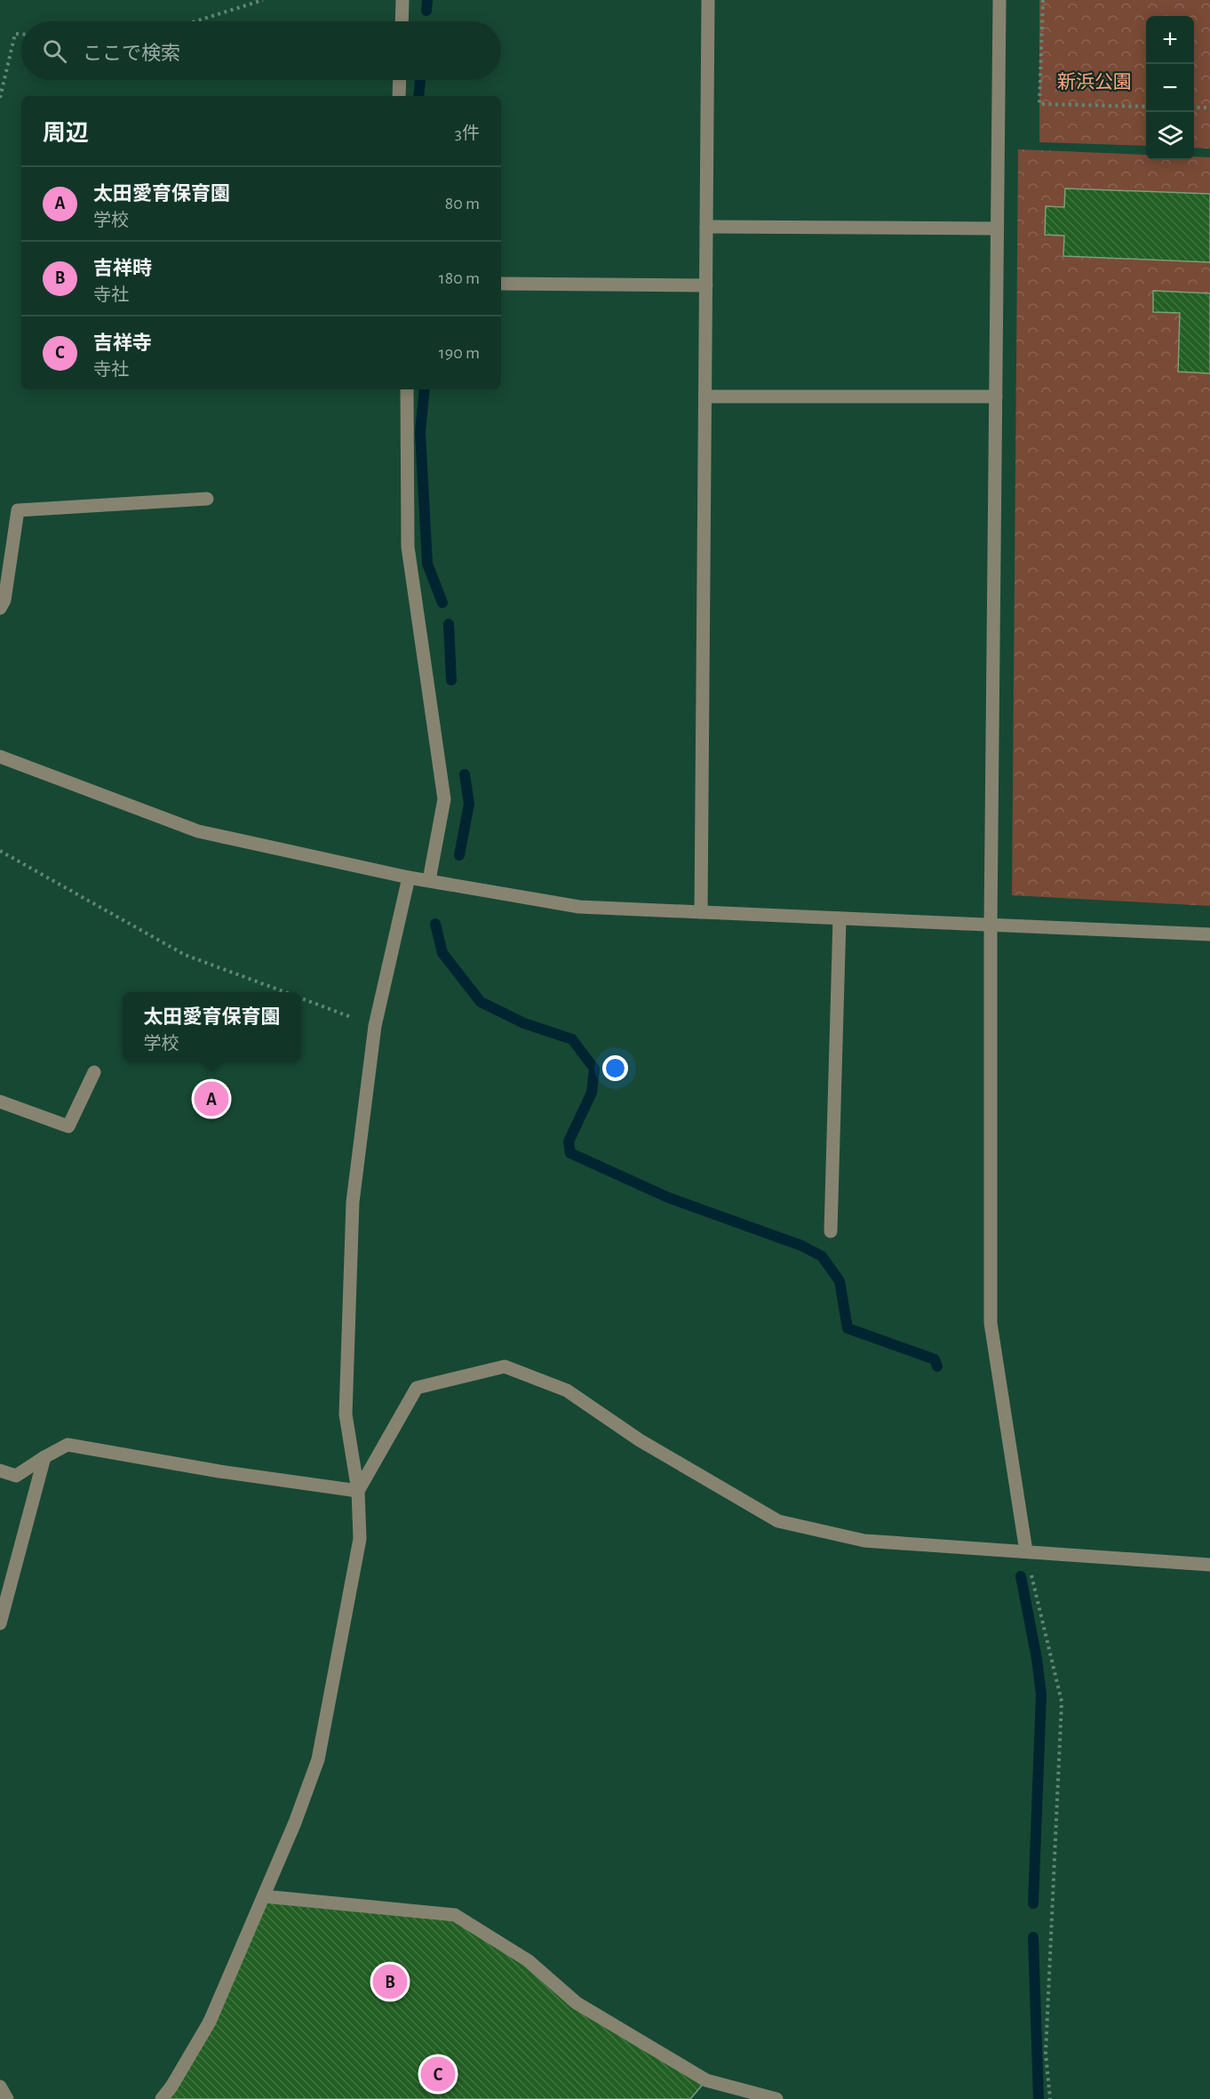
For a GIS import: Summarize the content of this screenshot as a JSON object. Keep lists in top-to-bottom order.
{
  "parks": ["新浜公園"],
  "page": {
    "map_buttons": ["+", "−"],
    "search": "ここで検索",
    "heading": ["周辺", "3件"],
    "list": [
      {
        "mark": "A",
        "name": "太田愛育保育園",
        "note": "学校",
        "value": "80 m"
      },
      {
        "mark": "B",
        "name": "吉祥時",
        "note": "寺社",
        "value": "180 m"
      },
      {
        "mark": "C",
        "name": "吉祥寺",
        "note": "寺社",
        "value": "190 m"
      }
    ],
    "popup": ["太田愛育保育園", "学校"],
    "pins": ["A", "B", "C"]
  }
}
